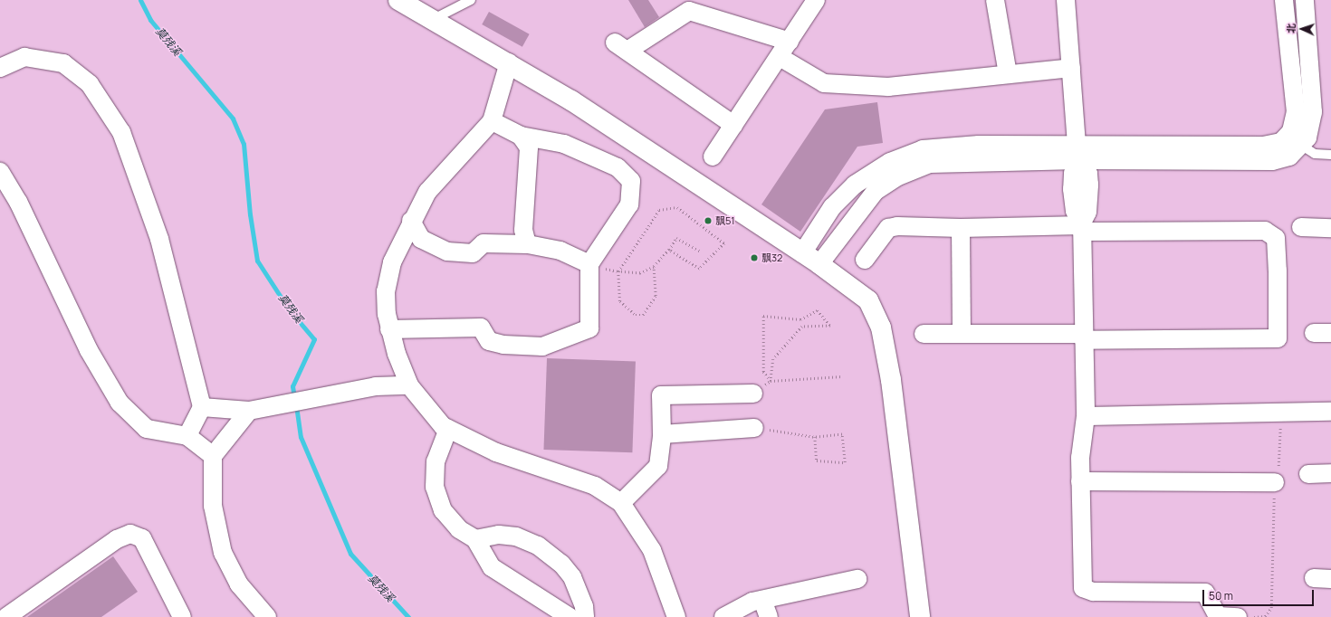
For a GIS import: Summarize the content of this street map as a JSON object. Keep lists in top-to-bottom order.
{
  "water": ["莫残溪"],
  "places": ["飘51", "飘32"],
  "scale_bar": "50 m",
  "north": "left"
}
